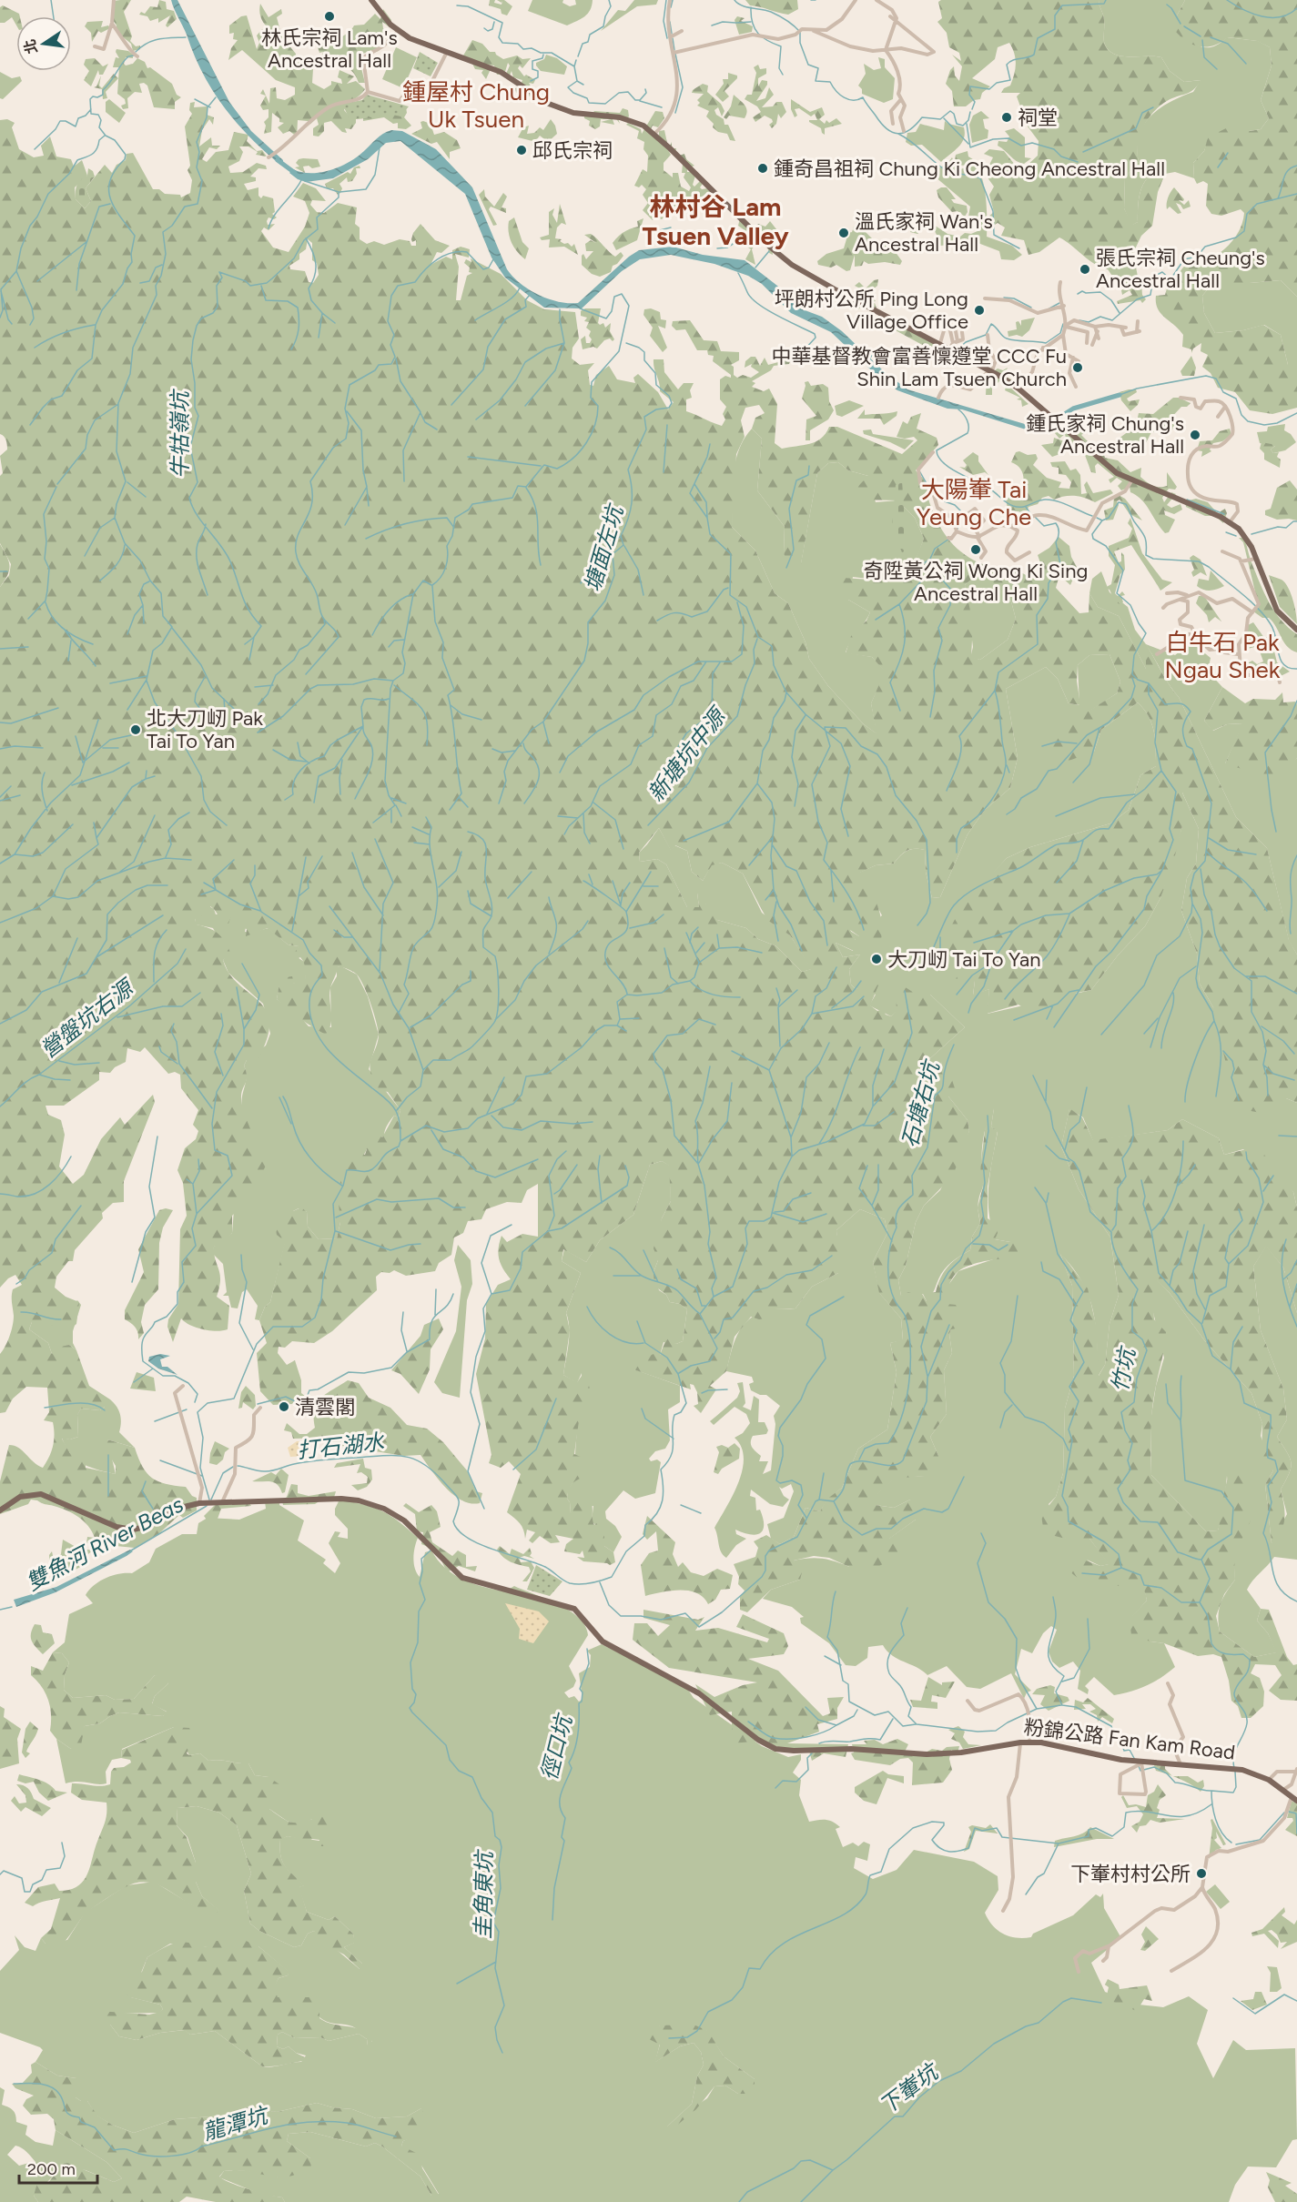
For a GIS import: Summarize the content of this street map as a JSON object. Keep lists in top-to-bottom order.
{
  "streets": {
    "main road": ["粉錦公路 Fan Kam Road"]
  },
  "districts": [
    "鍾屋村 Chung Uk Tsuen",
    "林村谷 Lam Tsuen Valley",
    "大陽輋 Tai Yeung Che",
    "白牛石 Pak Ngau Shek"
  ],
  "water": [
    "牛牯嶺坑",
    "塘面左坑",
    "新塘坑中源",
    "營盤坑右源",
    "石塘右坑",
    "竹坑",
    "打石湖水",
    "雙魚河 River Beas",
    "徑口坑",
    "圭角東坑",
    "下輋坑",
    "龍潭坑"
  ],
  "places": [
    "林氏宗祠 Lam's Ancestral Hall",
    "祠堂",
    "邱氏宗祠",
    "鍾奇昌祖祠 Chung Ki Cheong Ancestral Hall",
    "溫氏家祠 Wan's Ancestral Hall",
    "張氏宗祠 Cheung's Ancestral Hall",
    "坪朗村公所 Ping Long Village Office",
    "中華基督教會富善懍遵堂 CCC Fu Shin Lam Tsuen Church",
    "鍾氏家祠 Chung's Ancestral Hall",
    "奇陞黃公祠 Wong Ki Sing Ancestral Hall",
    "北大刀屻 Pak Tai To Yan",
    "大刀屻 Tai To Yan",
    "清雲閣",
    "下輋村村公所"
  ],
  "scale_bar": "200 m",
  "north": "left"
}
